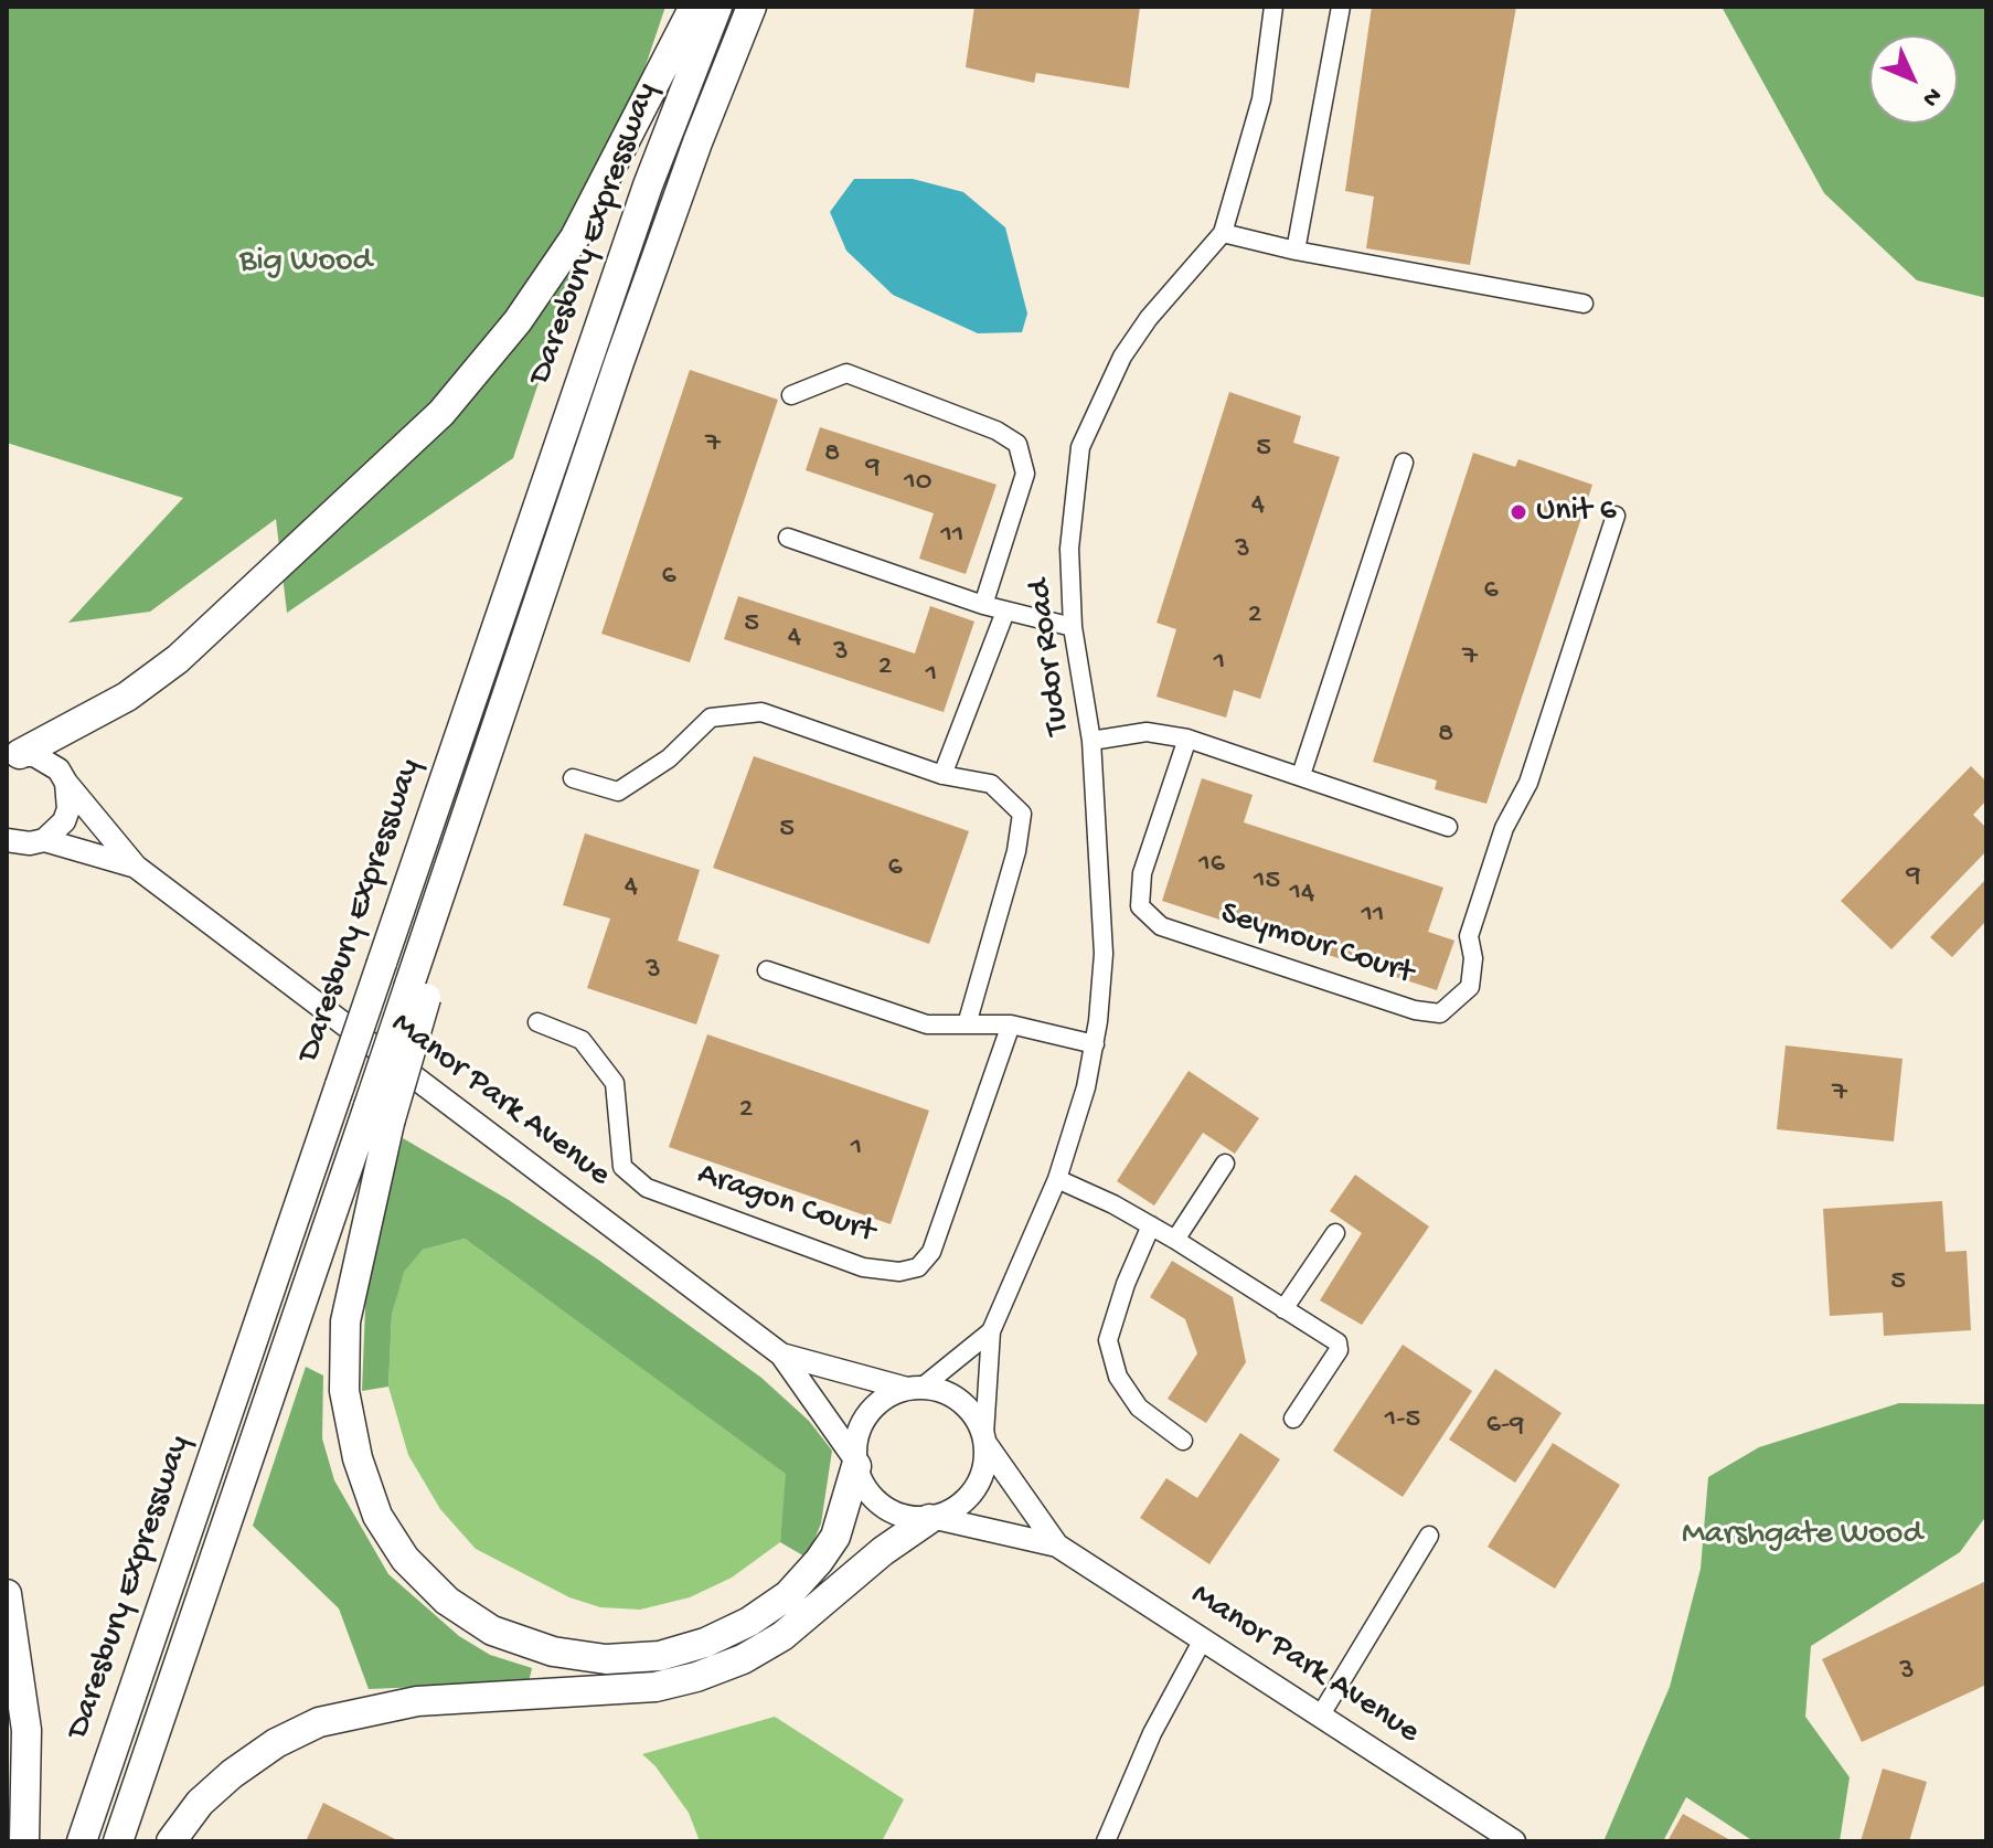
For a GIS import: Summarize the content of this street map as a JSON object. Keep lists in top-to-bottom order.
{
  "streets": {
    "main road": ["Daresbury Expressway"],
    "street": [
      "Tudor Road",
      "Seymour Court",
      "Manor Park Avenue",
      "Aragon Court"
    ]
  },
  "crossings": [
    ["Tudor Road", "Manor Park Avenue"]
  ],
  "parks": ["Big Wood", "Marshgate Wood"],
  "places": ["Unit 6"],
  "house_numbers": [
    "7",
    "5",
    "8",
    "9",
    "10",
    "4",
    "11",
    "3",
    "6",
    "6",
    "2",
    "5",
    "4",
    "3",
    "7",
    "1",
    "2",
    "1",
    "8",
    "5",
    "16",
    "6",
    "9",
    "15",
    "4",
    "14",
    "11",
    "3",
    "7",
    "2",
    "1",
    "5",
    "1-5",
    "6-9",
    "3"
  ],
  "north": "bottom right"
}
